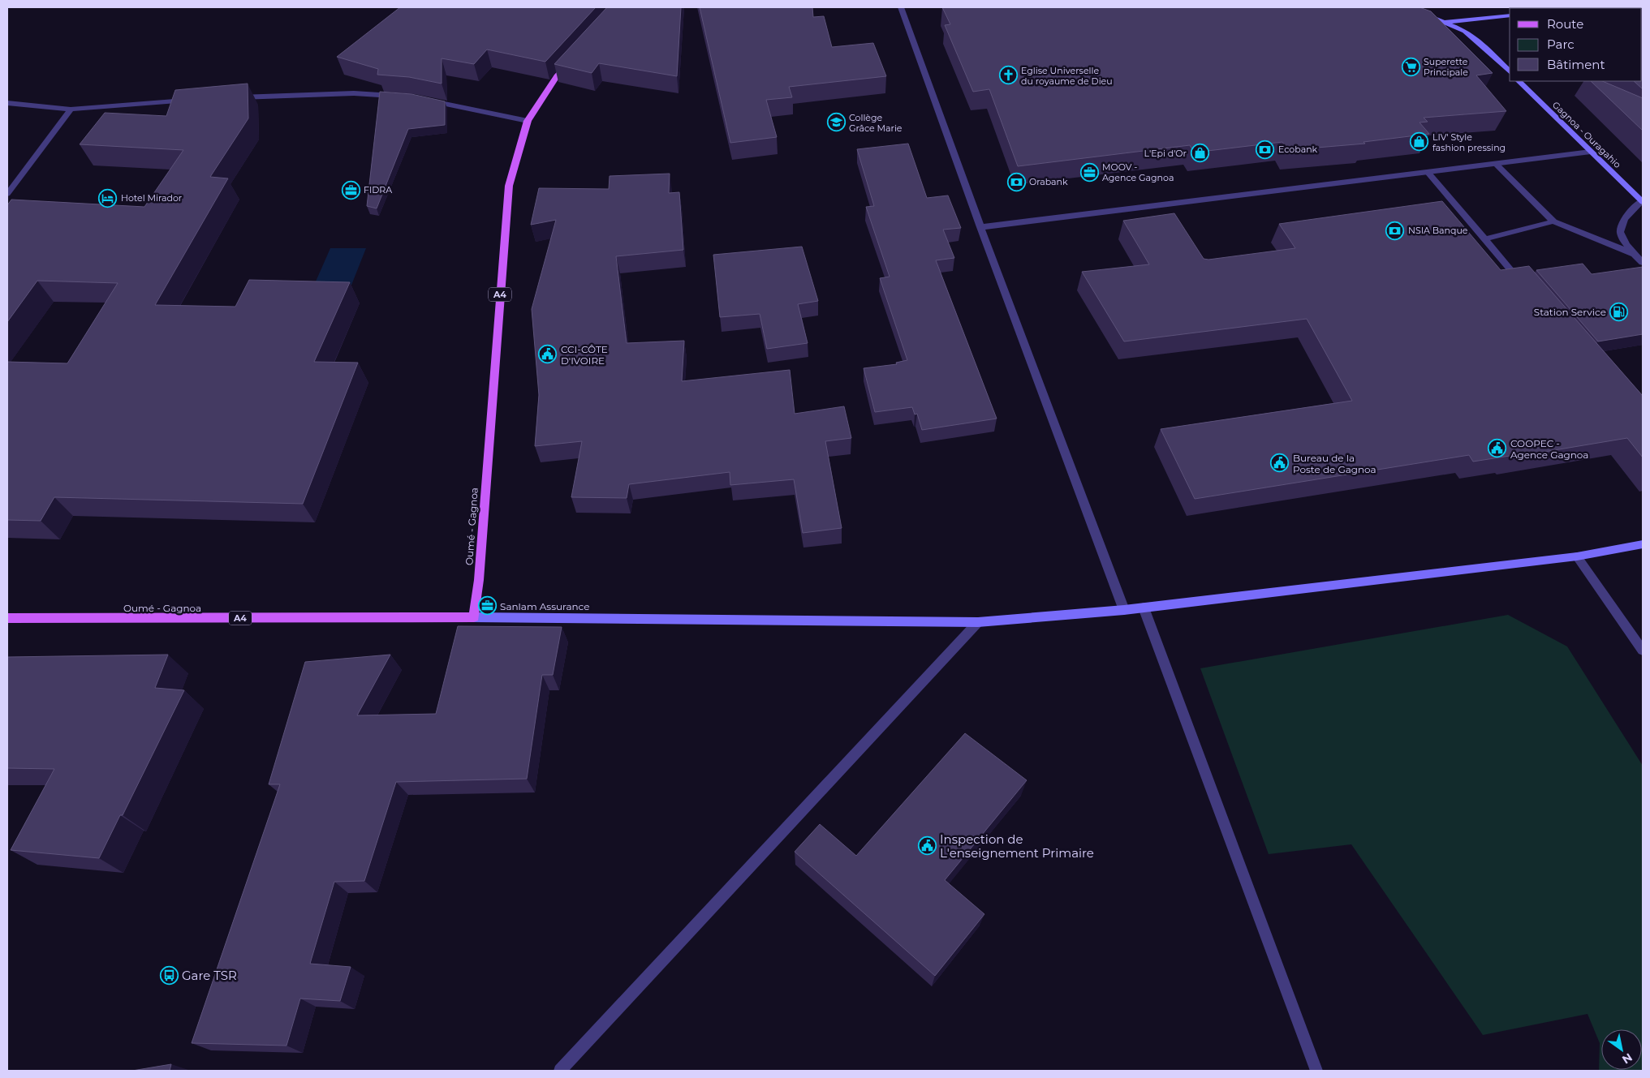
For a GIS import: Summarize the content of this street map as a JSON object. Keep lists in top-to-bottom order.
{
  "streets": {
    "main road": ["A4", "Oumé - Gagnoa"],
    "street": ["Gagnoa - Ouragahio"]
  },
  "places": {
    "supermarket": ["Superette Principale"],
    "church": ["Eglise Universelle du royaume de Dieu"],
    "school or university": ["Collège Grâce Marie"],
    "shop": ["LIV' Style fashion pressing", "L'Epi d'Or"],
    "bank": ["Ecobank", "Orabank", "NSIA Banque"],
    "office": ["MOOV - Agence Gagnoa", "FIDRA", "Sanlam Assurance"],
    "hotel": ["Hotel Mirador"],
    "fuel station": ["Station Service"],
    "public building": [
      "CCI-CÔTE D'IVOIRE",
      "COOPEC - Agence Gagnoa",
      "Bureau de la Poste de Gagnoa",
      "Inspection de L'enseignement Primaire"
    ],
    "bus stop": ["Gare TSR"]
  },
  "legend": ["Route", "Parc", "Bâtiment"],
  "north": "bottom right"
}
